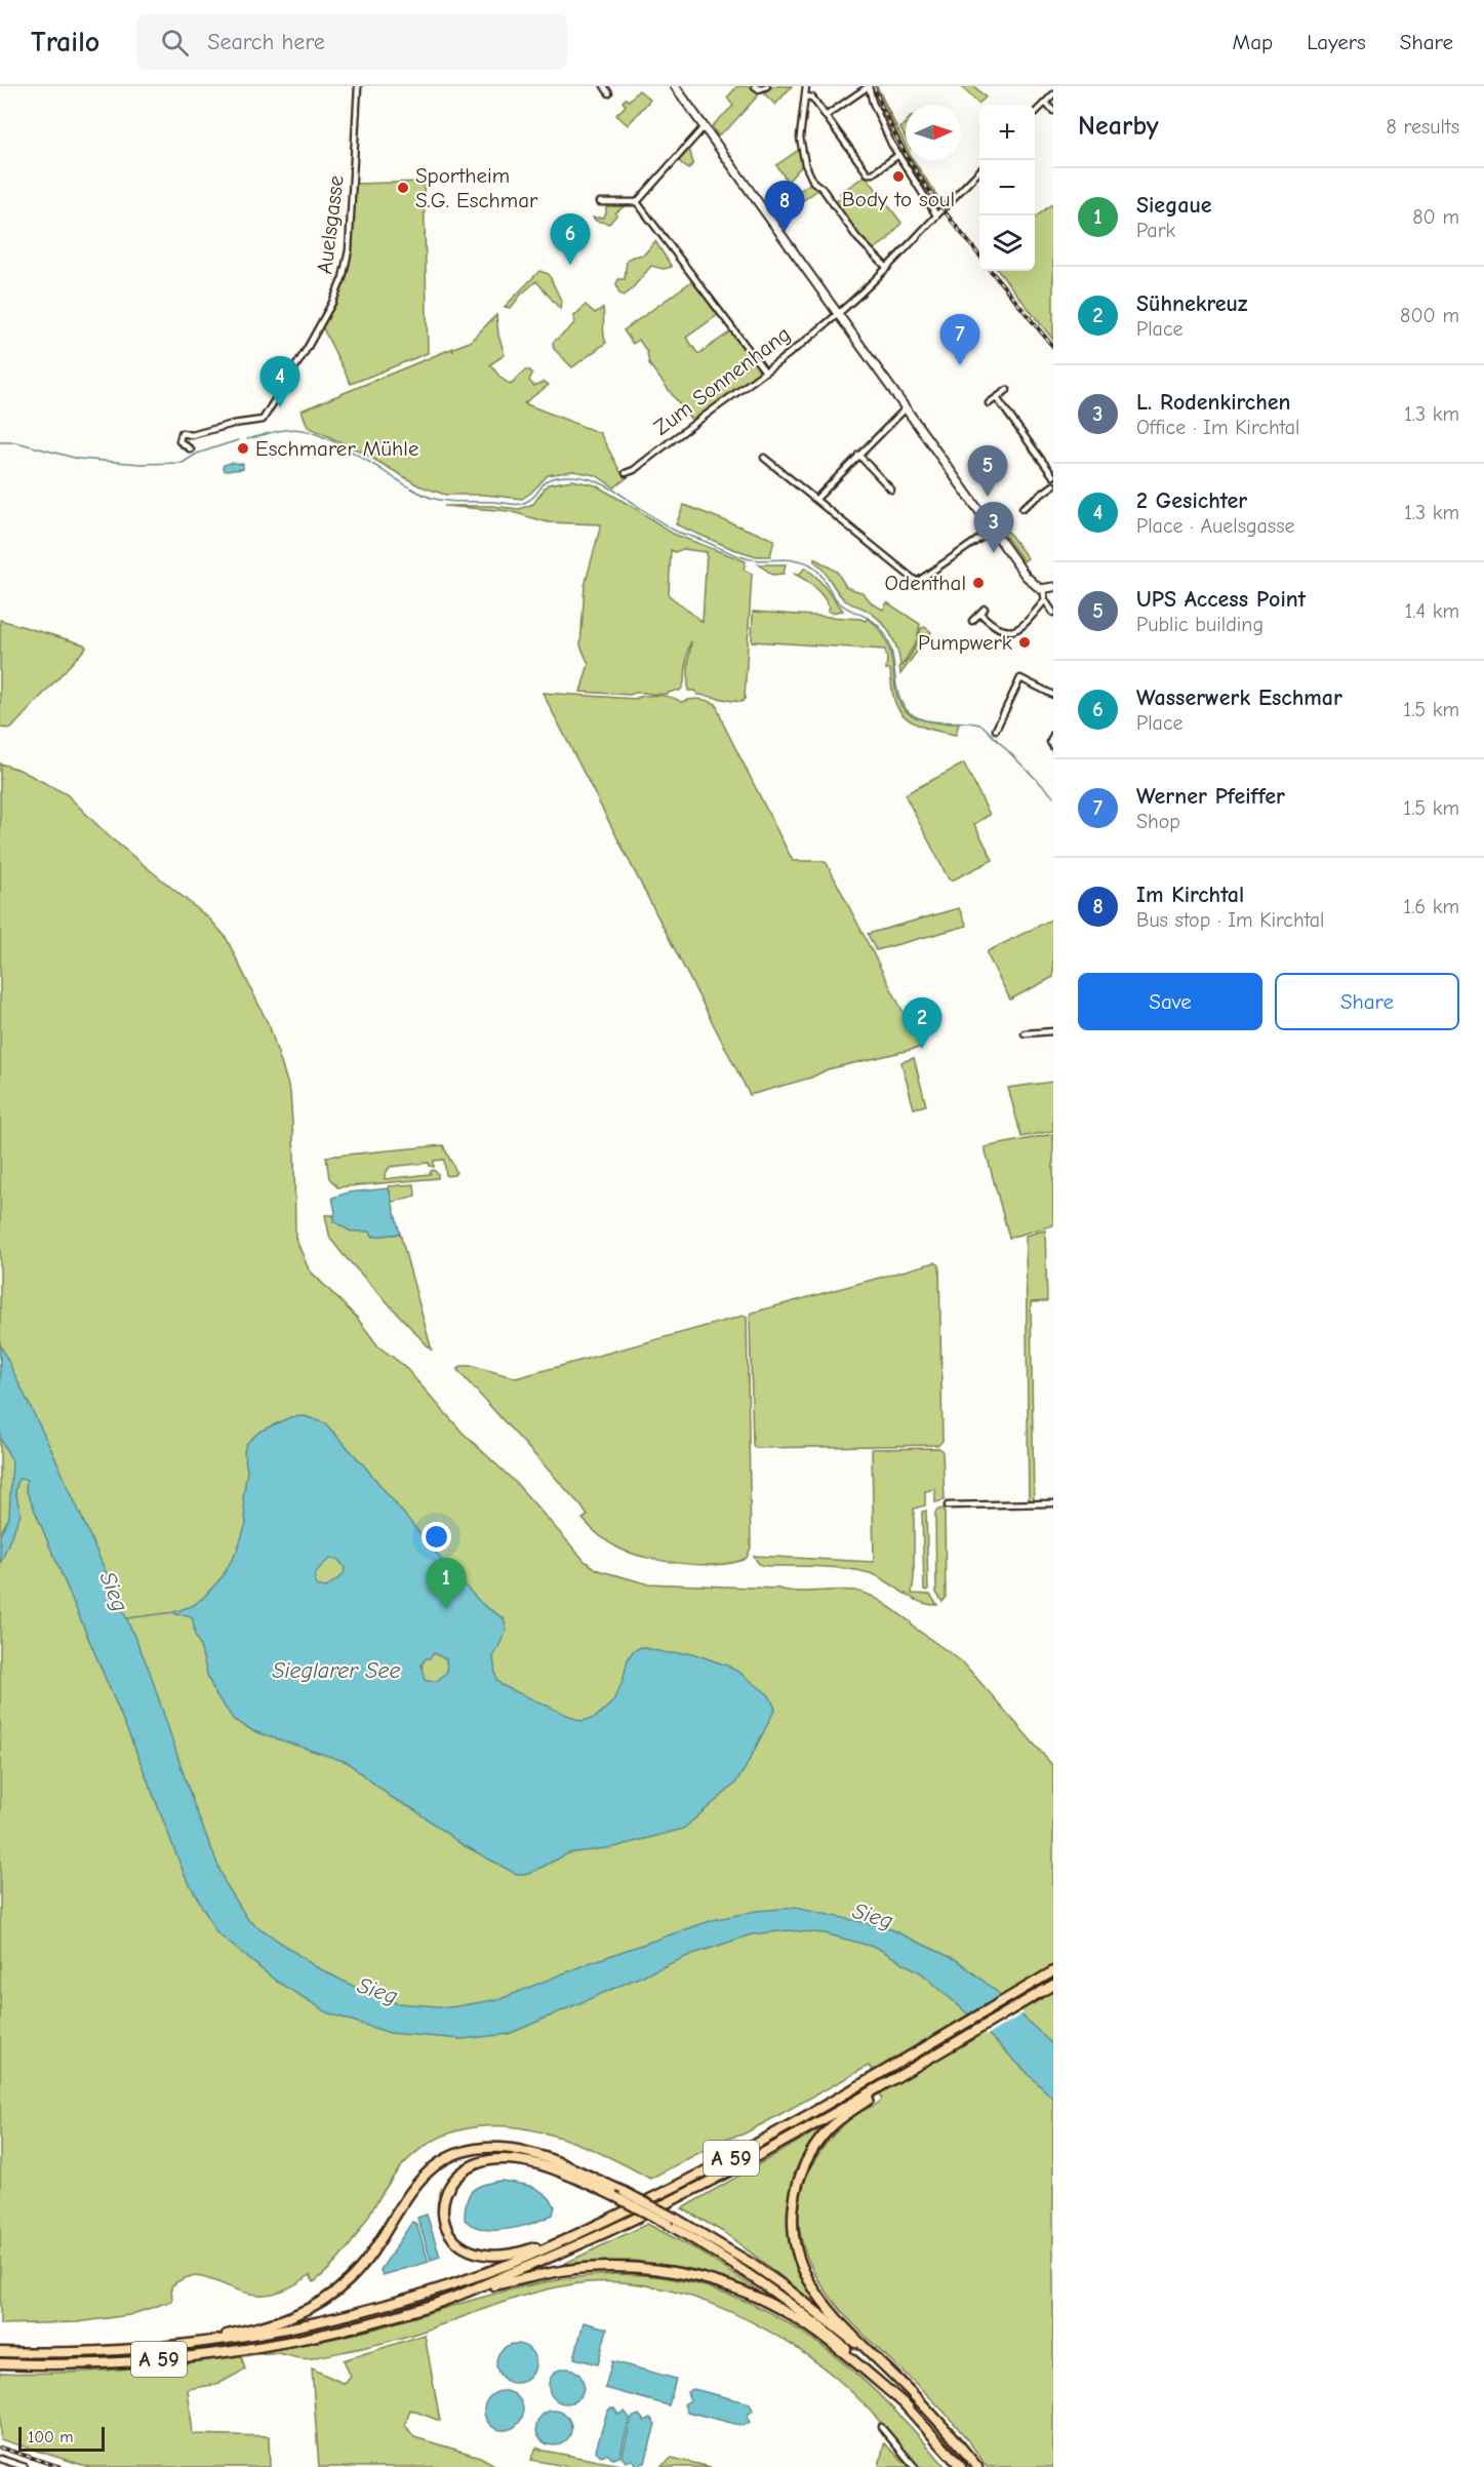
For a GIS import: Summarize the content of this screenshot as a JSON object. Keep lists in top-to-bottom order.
{
  "streets": {
    "highway": ["A 59"],
    "street": ["Auelsgasse", "Zum Sonnenhang"]
  },
  "water": ["Sieg", "Sieglarer See"],
  "places": [
    "Body to soul",
    "Sportheim S.G. Eschmar",
    "Eschmarer Mühle",
    "Odenthal",
    "Pumpwerk"
  ],
  "scale_bar": "100 m",
  "north": "right",
  "page": {
    "header": "Trailo",
    "search": "Search here",
    "nav": ["Map", "Layers", "Share"],
    "heading": ["Nearby", "8 results"],
    "map_buttons": ["+", "−"],
    "list": [
      {
        "mark": "1",
        "name": "Siegaue",
        "note": "Park",
        "value": "80 m"
      },
      {
        "mark": "2",
        "name": "Sühnekreuz",
        "note": "Place",
        "value": "800 m"
      },
      {
        "mark": "3",
        "name": "L. Rodenkirchen",
        "note": "Office · Im Kirchtal",
        "value": "1.3 km"
      },
      {
        "mark": "4",
        "name": "2 Gesichter",
        "note": "Place · Auelsgasse",
        "value": "1.3 km"
      },
      {
        "mark": "5",
        "name": "UPS Access Point",
        "note": "Public building",
        "value": "1.4 km"
      },
      {
        "mark": "6",
        "name": "Wasserwerk Eschmar",
        "note": "Place",
        "value": "1.5 km"
      },
      {
        "mark": "7",
        "name": "Werner Pfeiffer",
        "note": "Shop",
        "value": "1.5 km"
      },
      {
        "mark": "8",
        "name": "Im Kirchtal",
        "note": "Bus stop · Im Kirchtal",
        "value": "1.6 km"
      }
    ],
    "pins": [
      "8",
      "6",
      "7",
      "4",
      "5",
      "3",
      "2",
      "1"
    ],
    "buttons": ["Save", "Share"],
    "scale": "100 m"
  }
}
